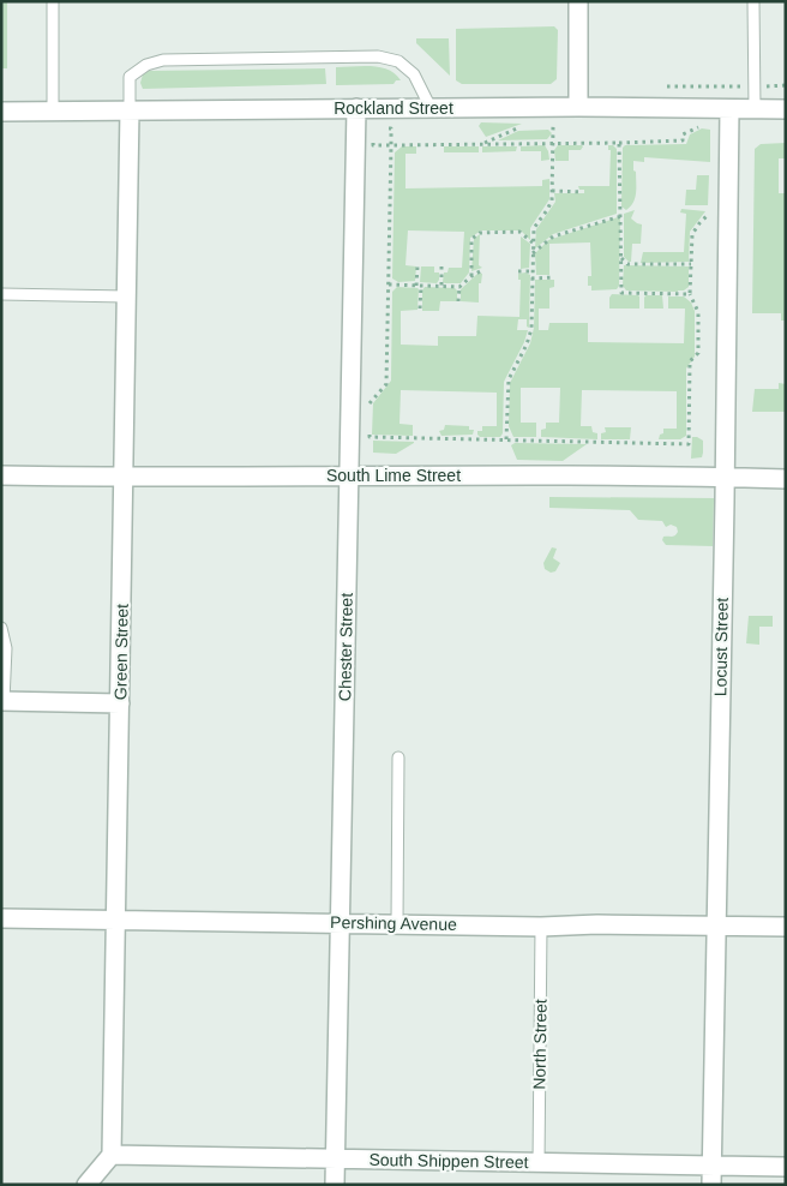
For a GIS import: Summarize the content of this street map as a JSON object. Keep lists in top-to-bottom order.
{
  "streets": {
    "street": [
      "Rockland Street",
      "South Lime Street",
      "Chester Street",
      "Locust Street",
      "Green Street",
      "Pershing Avenue",
      "South Shippen Street"
    ],
    "lane": ["North Street"]
  },
  "crossings": [
    ["Rockland Street", "Chester Street"],
    ["Rockland Street", "Locust Street"],
    ["Rockland Street", "Green Street"],
    ["South Lime Street", "Chester Street"],
    ["South Lime Street", "Locust Street"],
    ["South Lime Street", "Green Street"],
    ["Chester Street", "Pershing Avenue"],
    ["Chester Street", "South Shippen Street"],
    ["Locust Street", "Pershing Avenue"],
    ["Locust Street", "South Shippen Street"],
    ["Green Street", "Pershing Avenue"],
    ["Green Street", "South Shippen Street"],
    ["Pershing Avenue", "North Street"],
    ["North Street", "South Shippen Street"]
  ]
}
